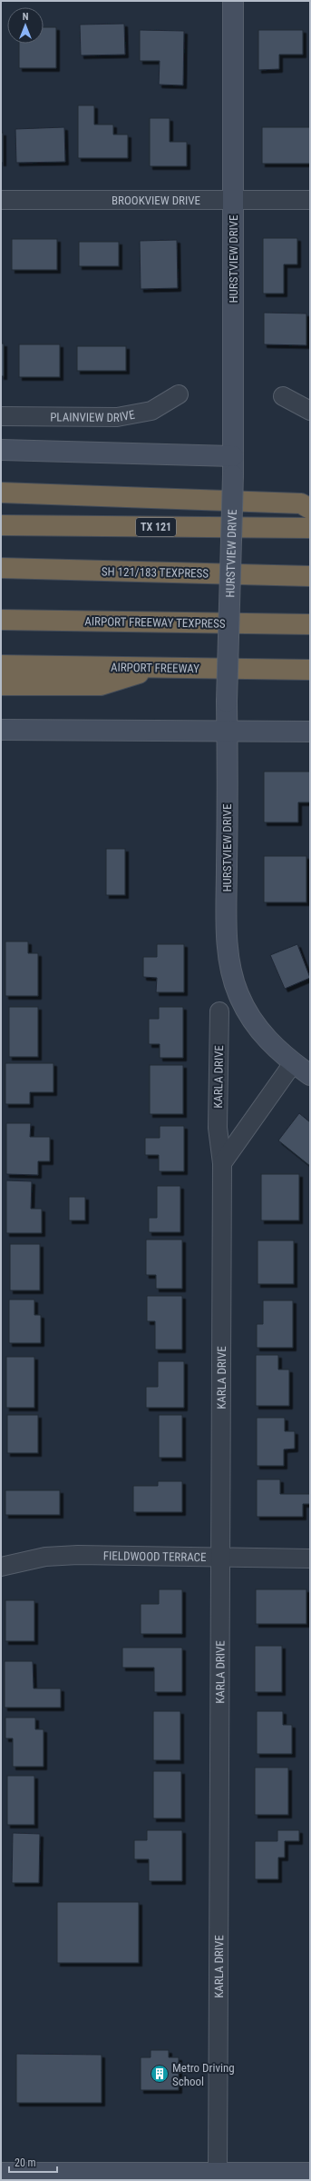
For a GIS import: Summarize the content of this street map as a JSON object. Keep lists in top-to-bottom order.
{
  "streets": {
    "highway": [
      "TX 121",
      "SH 121/183 TEXPRESS",
      "AIRPORT FREEWAY TEXPRESS",
      "AIRPORT FREEWAY"
    ],
    "street": [
      "BROOKVIEW DRIVE",
      "HURSTVIEW DRIVE",
      "PLAINVIEW DRIVE",
      "KARLA DRIVE",
      "FIELDWOOD TERRACE"
    ]
  },
  "crossings": [
    ["BROOKVIEW DRIVE", "HURSTVIEW DRIVE"],
    ["KARLA DRIVE", "FIELDWOOD TERRACE"]
  ],
  "places": {
    "building": ["Metro Driving School"]
  },
  "scale_bar": "20 m",
  "north": "top"
}
